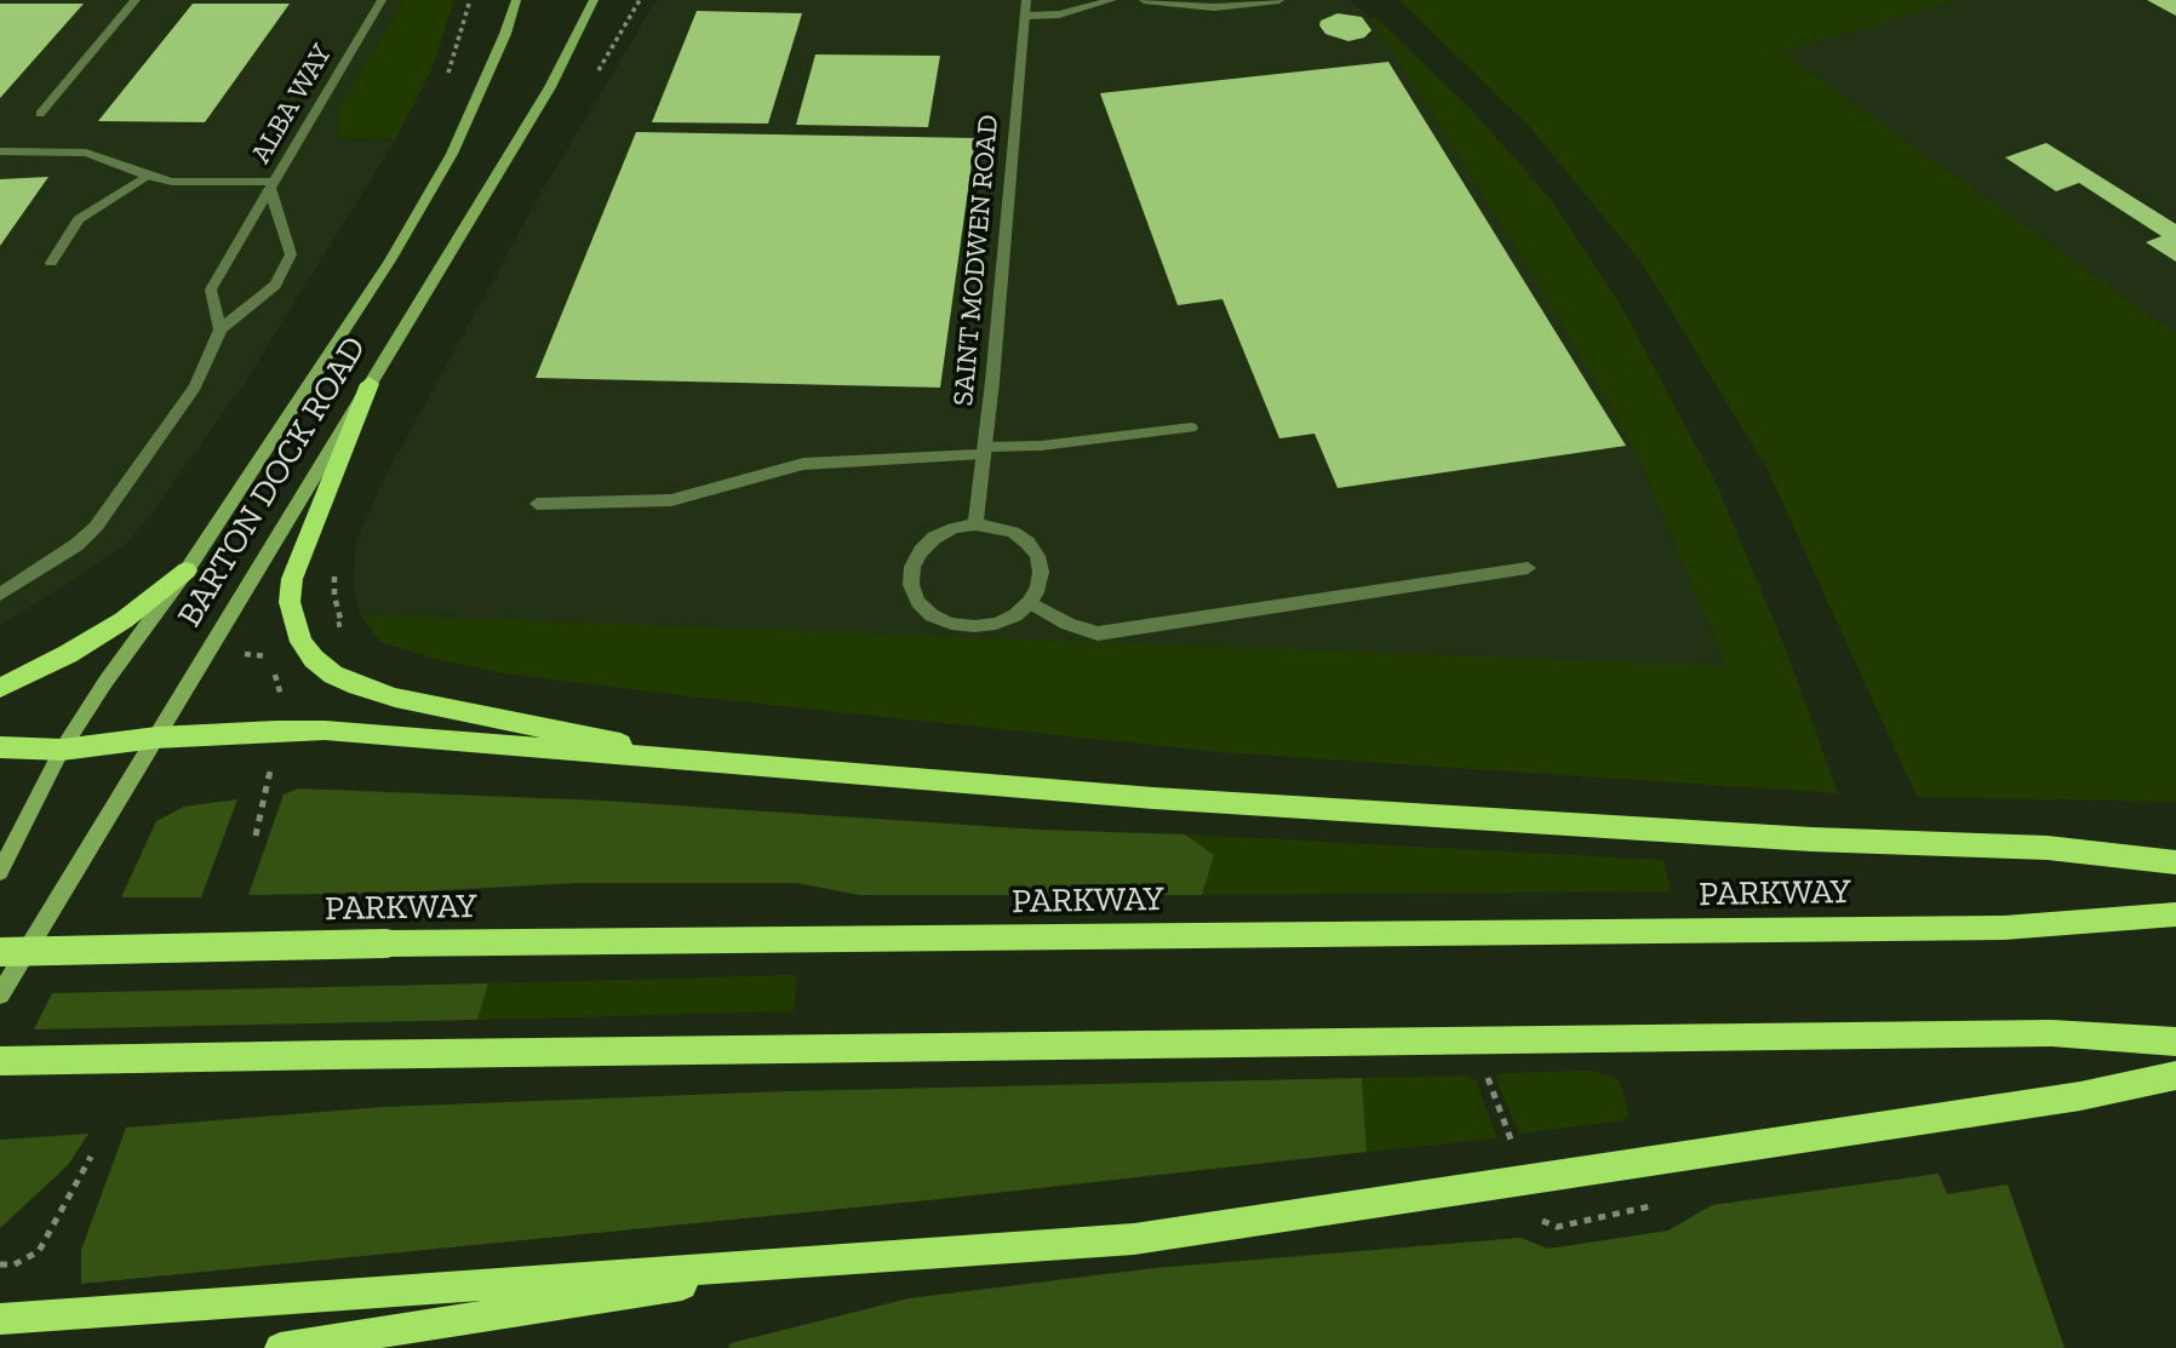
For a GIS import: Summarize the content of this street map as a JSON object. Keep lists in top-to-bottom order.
{
  "streets": {
    "highway": ["PARKWAY"],
    "main road": ["BARTON DOCK ROAD"],
    "street": ["ALBA WAY", "SAINT MODWEN ROAD"]
  }
}
